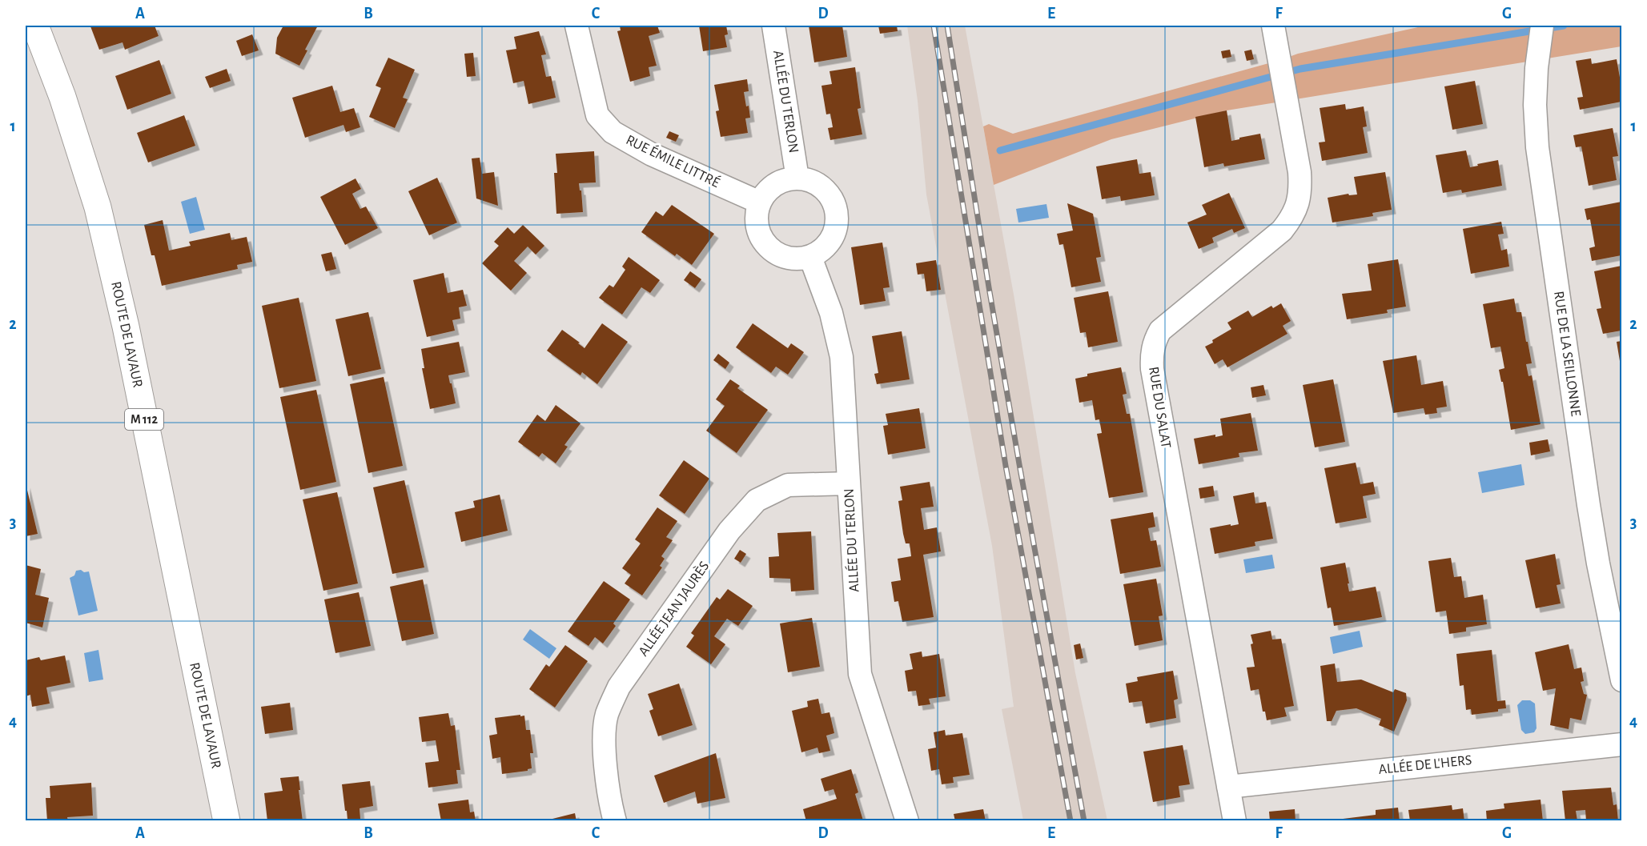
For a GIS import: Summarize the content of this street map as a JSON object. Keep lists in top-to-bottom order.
{
  "streets": {
    "main road": ["ROUTE DE LAVAUR", "M 112"],
    "street": [
      "ALLÉE DU TERLON",
      "RUE ÉMILE LITTRÉ",
      "RUE DE LA SEILLONNE",
      "RUE DU SALAT",
      "ALLÉE JEAN JAURÈS",
      "ALLÉE DE L'HERS"
    ]
  },
  "crossings": [
    ["ALLÉE DU TERLON", "RUE ÉMILE LITTRÉ"],
    ["ALLÉE DU TERLON", "ALLÉE JEAN JAURÈS"],
    ["RUE DU SALAT", "ALLÉE DE L'HERS"]
  ],
  "grid": {
    "columns": [
      "A",
      "B",
      "C",
      "D",
      "E",
      "F",
      "G"
    ],
    "rows": [
      "1",
      "2",
      "3",
      "4"
    ]
  }
}
